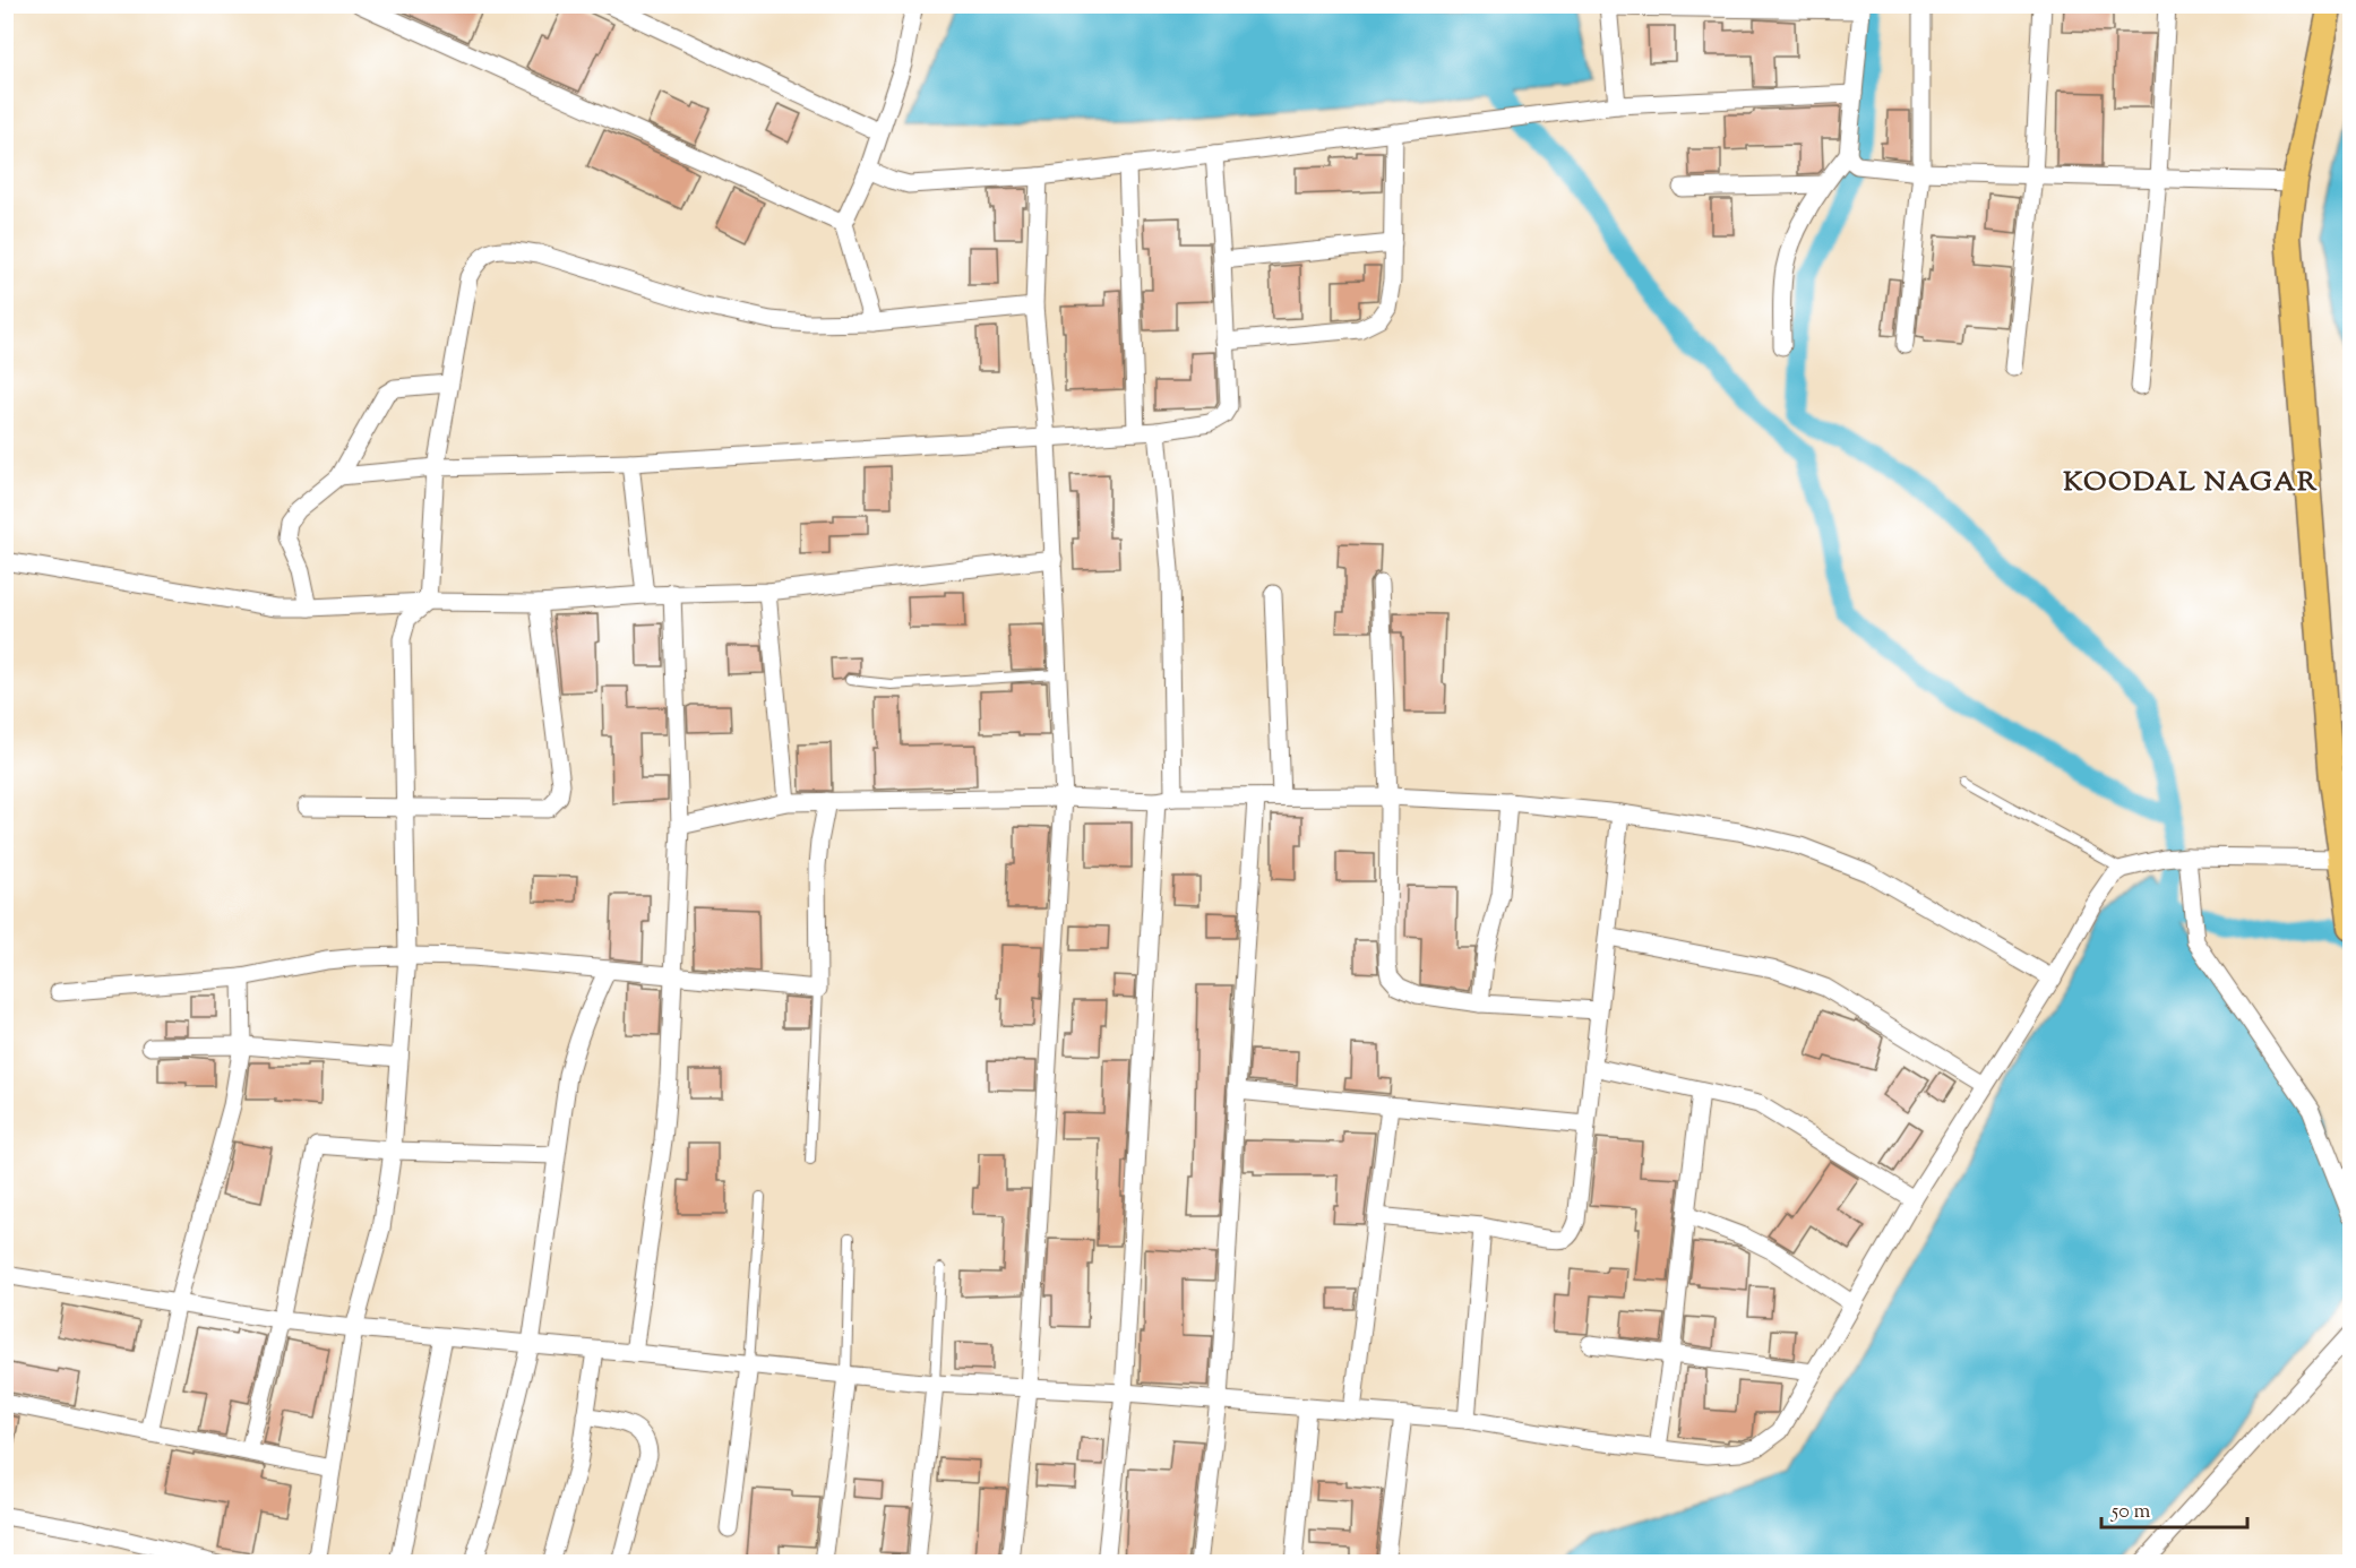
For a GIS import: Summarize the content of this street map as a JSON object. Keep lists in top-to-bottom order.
{
  "districts": ["KOODAL NAGAR"],
  "scale_bar": "50 m"
}
